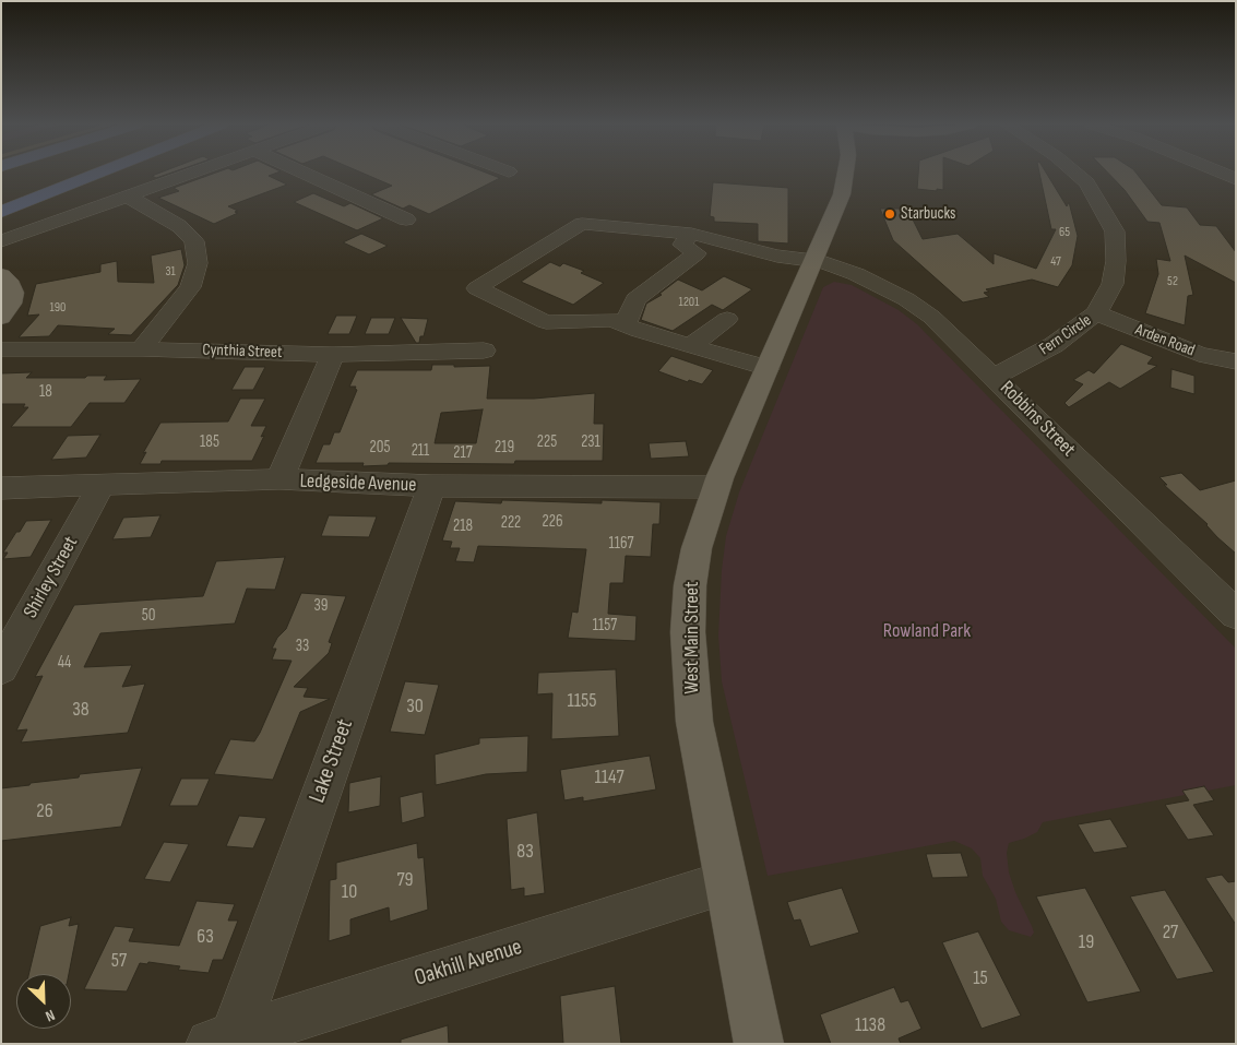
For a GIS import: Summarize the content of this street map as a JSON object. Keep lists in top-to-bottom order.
{
  "streets": {
    "main road": ["West Main Street"],
    "street": [
      "Fern Circle",
      "Arden Road",
      "Cynthia Street",
      "Robbins Street",
      "Ledgeside Avenue",
      "Shirley Street",
      "Lake Street",
      "Oakhill Avenue"
    ]
  },
  "crossings": [
    ["Fern Circle", "Arden Road"],
    ["Fern Circle", "Robbins Street"],
    ["Robbins Street", "West Main Street"],
    ["Ledgeside Avenue", "Shirley Street"],
    ["Ledgeside Avenue", "West Main Street"],
    ["Ledgeside Avenue", "Lake Street"],
    ["West Main Street", "Oakhill Avenue"],
    ["Lake Street", "Oakhill Avenue"]
  ],
  "parks": ["Rowland Park"],
  "places": ["Starbucks"],
  "house_numbers": [
    "65",
    "47",
    "31",
    "52",
    "1201",
    "190",
    "18",
    "185",
    "225",
    "231",
    "205",
    "219",
    "211",
    "217",
    "226",
    "222",
    "218",
    "1167",
    "39",
    "50",
    "1157",
    "33",
    "44",
    "1155",
    "30",
    "38",
    "1147",
    "26",
    "83",
    "79",
    "10",
    "27",
    "63",
    "19",
    "57",
    "15",
    "1138"
  ],
  "north": "bottom right"
}
